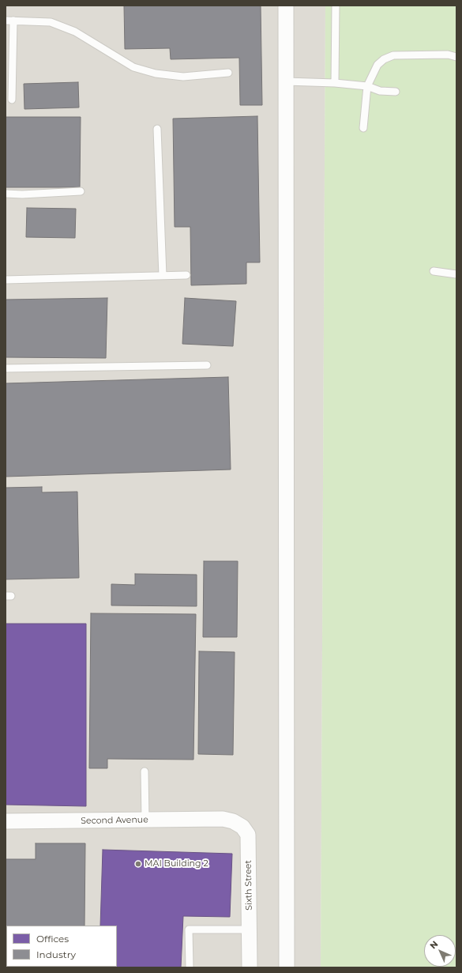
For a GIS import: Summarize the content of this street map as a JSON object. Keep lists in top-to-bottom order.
{
  "streets": {
    "street": ["Second Avenue", "Sixth Street"]
  },
  "crossings": [
    ["Second Avenue", "Sixth Street"]
  ],
  "places": ["MAI Building 2"],
  "legend": ["Offices", "Industry"],
  "north": "top left"
}
